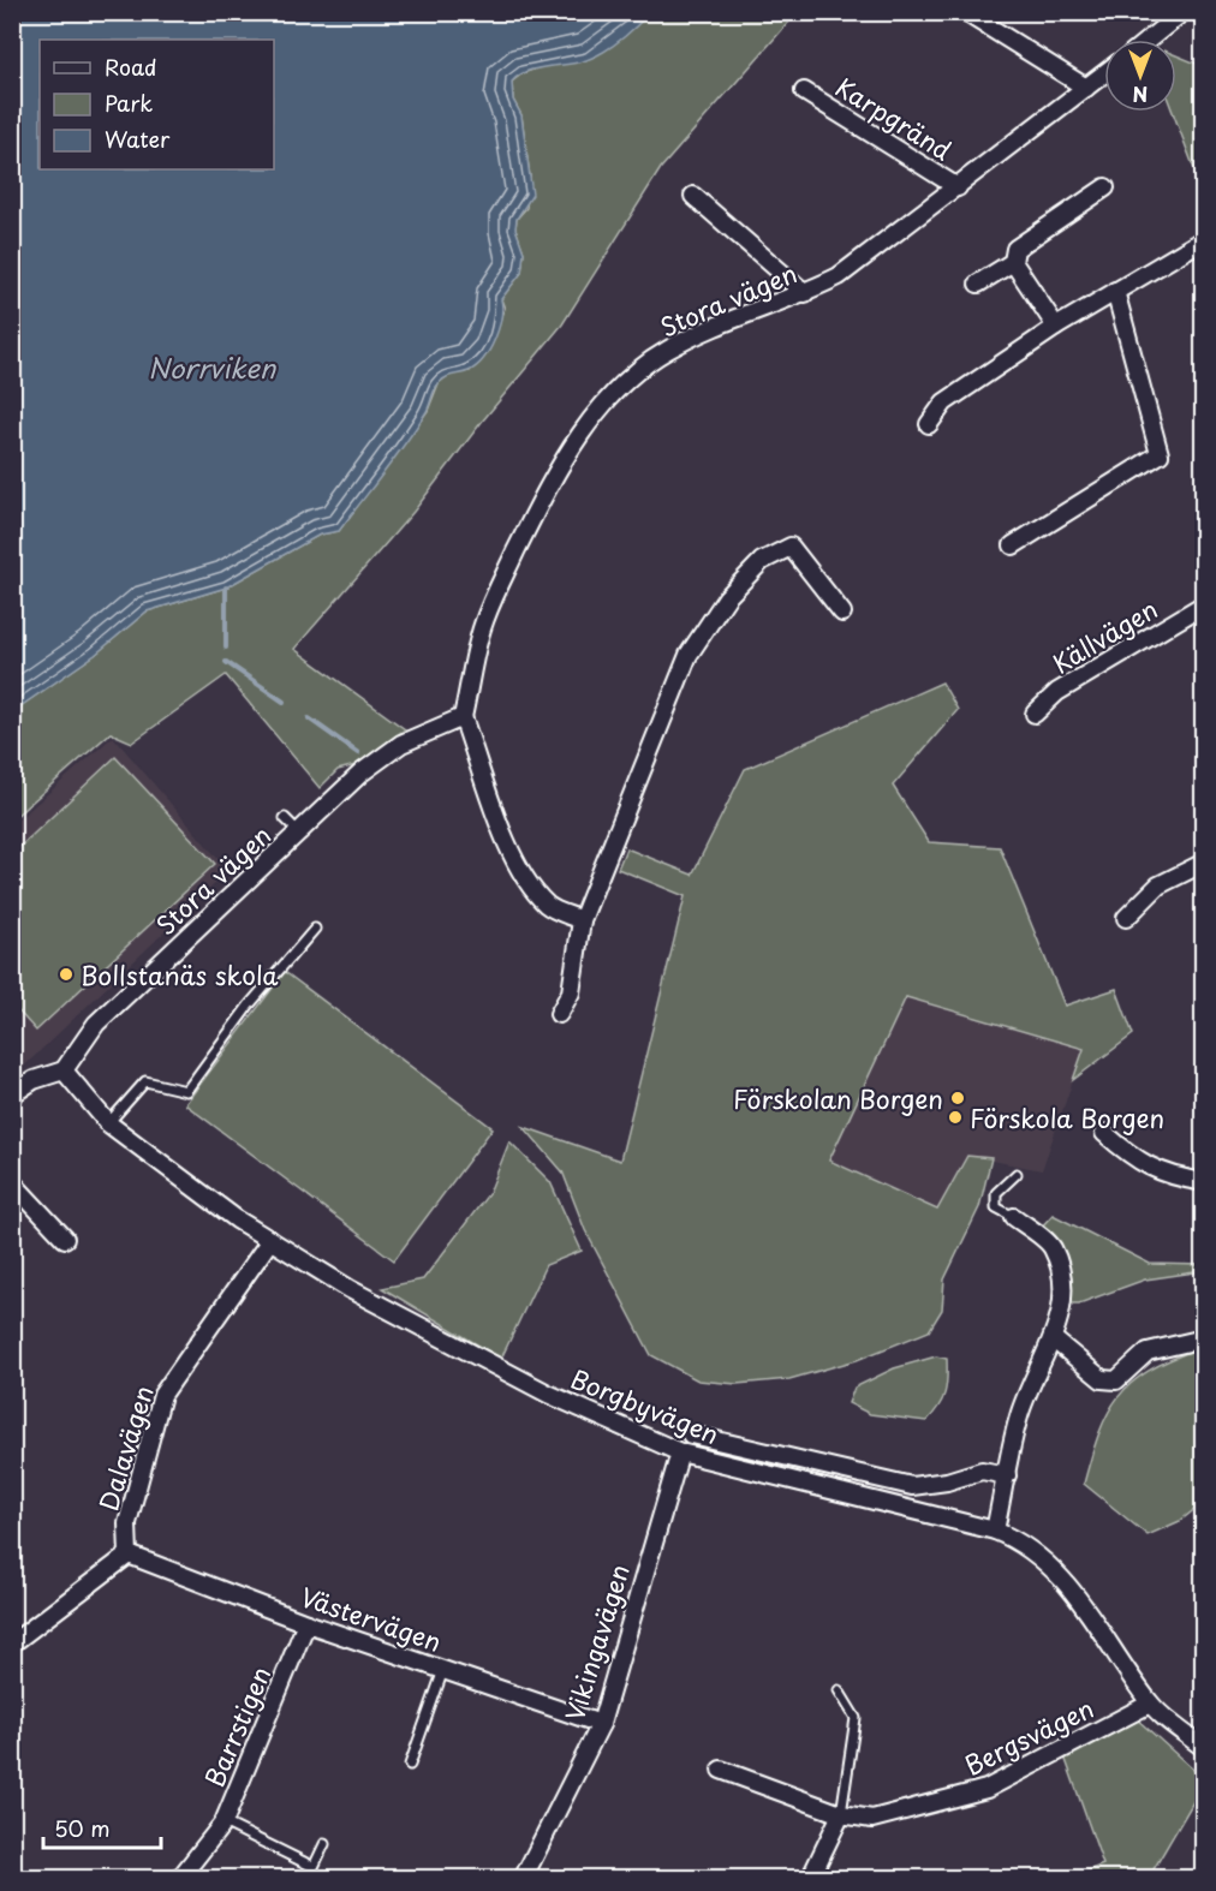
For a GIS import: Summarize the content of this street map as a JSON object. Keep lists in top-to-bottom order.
{
  "streets": {
    "street": [
      "Karpgränd",
      "Stora vägen",
      "Källvägen",
      "Borgbyvägen",
      "Dalavägen",
      "Västervägen",
      "Vikingavägen",
      "Barrstigen",
      "Bergsvägen"
    ]
  },
  "crossings": [
    ["Karpgränd", "Stora vägen"],
    ["Stora vägen", "Borgbyvägen"],
    ["Borgbyvägen", "Dalavägen"],
    ["Borgbyvägen", "Vikingavägen"],
    ["Borgbyvägen", "Bergsvägen"],
    ["Dalavägen", "Västervägen"],
    ["Västervägen", "Vikingavägen"],
    ["Västervägen", "Barrstigen"]
  ],
  "water": ["Norrviken"],
  "places": ["Bollstanäs skola", "Förskolan Borgen", "Förskola Borgen"],
  "legend": ["Road", "Park", "Water"],
  "scale_bar": "50 m",
  "north": "bottom"
}
